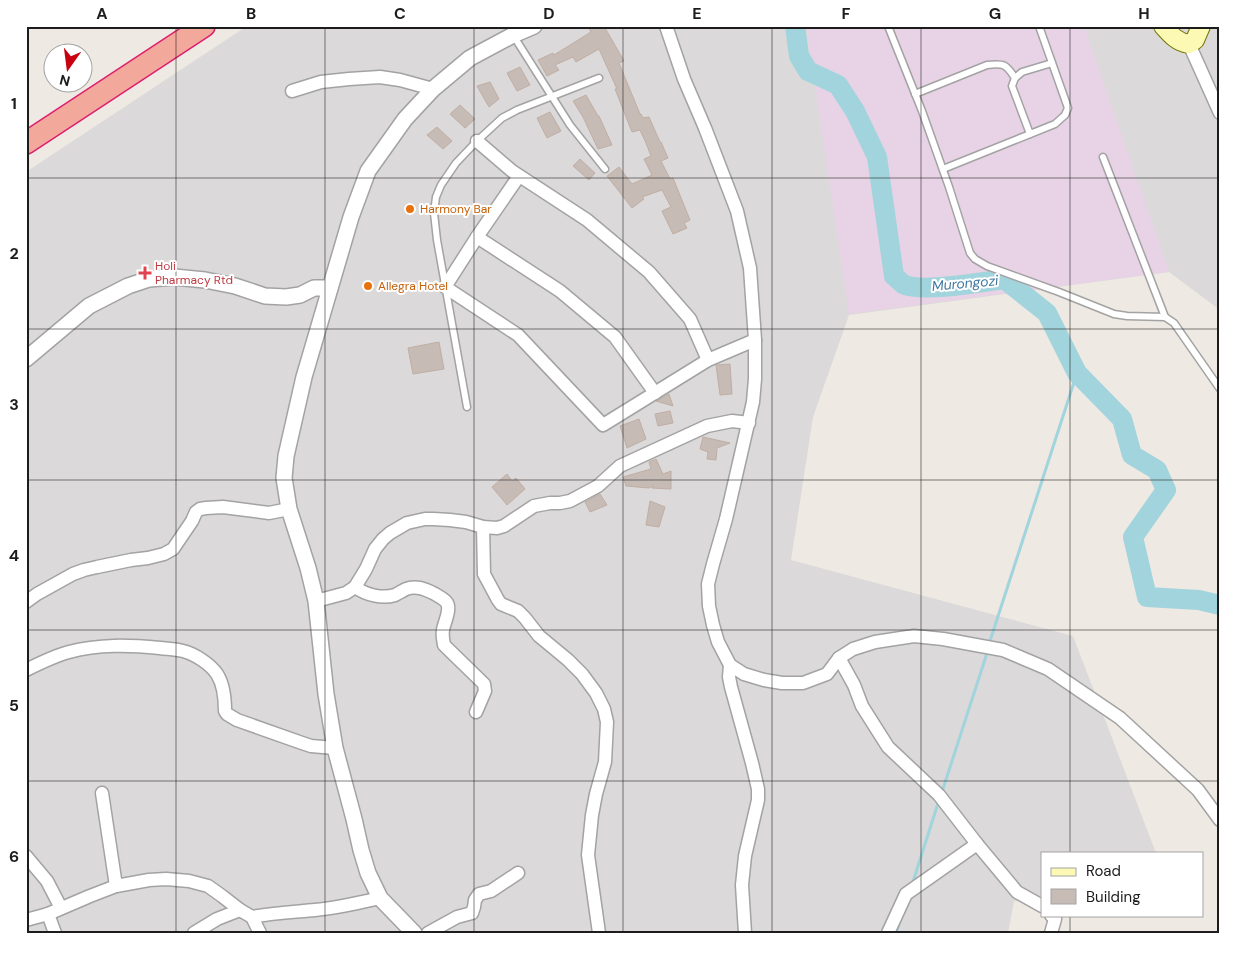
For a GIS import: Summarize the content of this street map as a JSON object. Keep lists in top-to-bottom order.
{
  "water": ["Murongozi"],
  "places": {
    "other": ["Harmony Bar", "Allegra Hotel"],
    "health": ["Holi Pharmacy Rtd"]
  },
  "legend": ["Road", "Building"],
  "north": "bottom",
  "grid": {
    "columns": [
      "A",
      "B",
      "C",
      "D",
      "E",
      "F",
      "G",
      "H"
    ],
    "rows": [
      "1",
      "2",
      "3",
      "4",
      "5",
      "6"
    ]
  }
}
